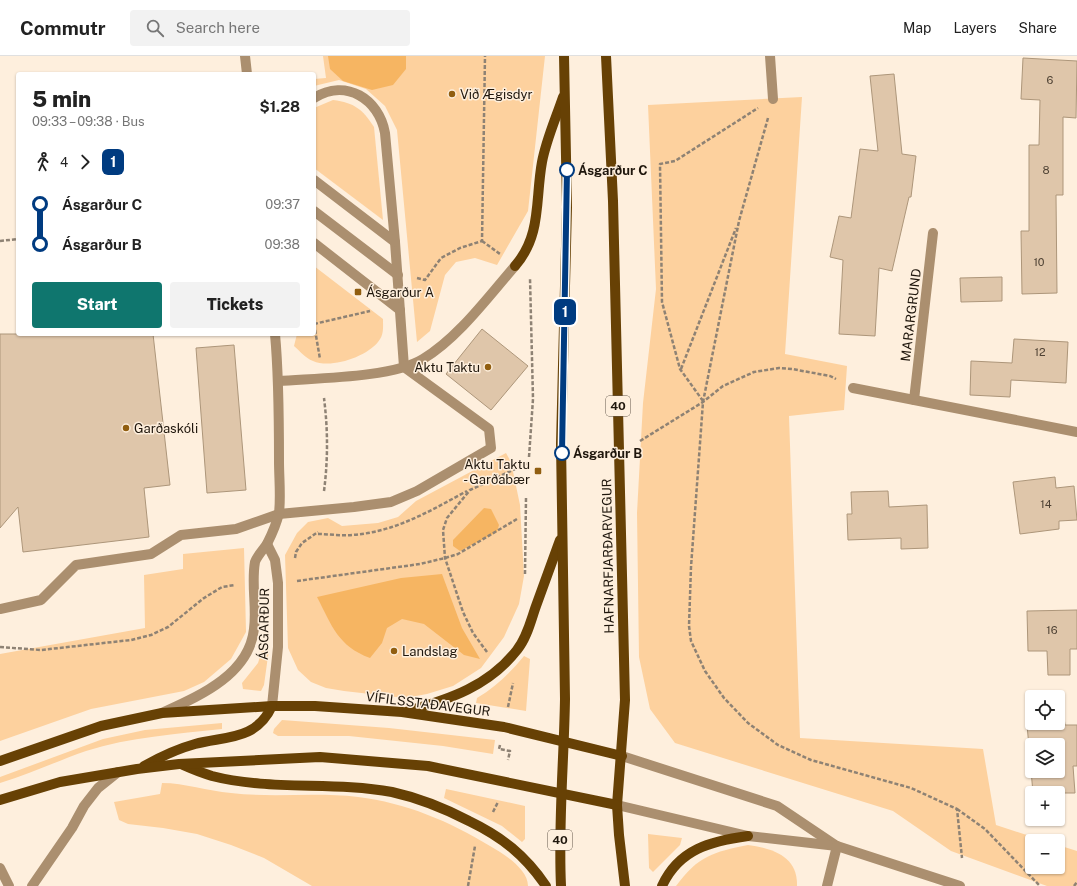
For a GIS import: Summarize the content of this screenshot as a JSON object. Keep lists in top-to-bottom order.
{
  "streets": {
    "main road": ["40", "HAFNARFJARÐARVEGUR", "VÍFILSSTAÐAVEGUR"],
    "street": ["MARARGRUND", "ÁSGARÐUR"]
  },
  "crossings": [
    ["40", "VÍFILSSTAÐAVEGUR"],
    ["HAFNARFJARÐARVEGUR", "VÍFILSSTAÐAVEGUR"],
    ["ÁSGARÐUR", "VÍFILSSTAÐAVEGUR"]
  ],
  "places": {
    "other": [
      "Við Ægisdyr",
      "Ásgarður C",
      "Aktu Taktu",
      "Garðaskóli",
      "Ásgarður B",
      "Landslag"
    ],
    "transit": ["Ásgarður A", "Aktu Taktu - Garðabær"]
  },
  "lines": ["bus line 1"],
  "house_numbers": [
    "6",
    "8",
    "10",
    "12",
    "14",
    "16"
  ],
  "page": {
    "header": "Commutr",
    "search": "Search here",
    "nav": ["Map", "Layers", "Share"],
    "on_map": "1",
    "heading": ["5 min", "09:33 – 09:38 · Bus", "$1.28"],
    "legs": ["4", "1"],
    "list": [
      {
        "name": "Ásgarður C",
        "value": "09:37"
      },
      {
        "name": "Ásgarður B",
        "value": "09:38"
      }
    ],
    "buttons": ["Start", "Tickets"],
    "map_buttons": ["+", "−"]
  }
}
